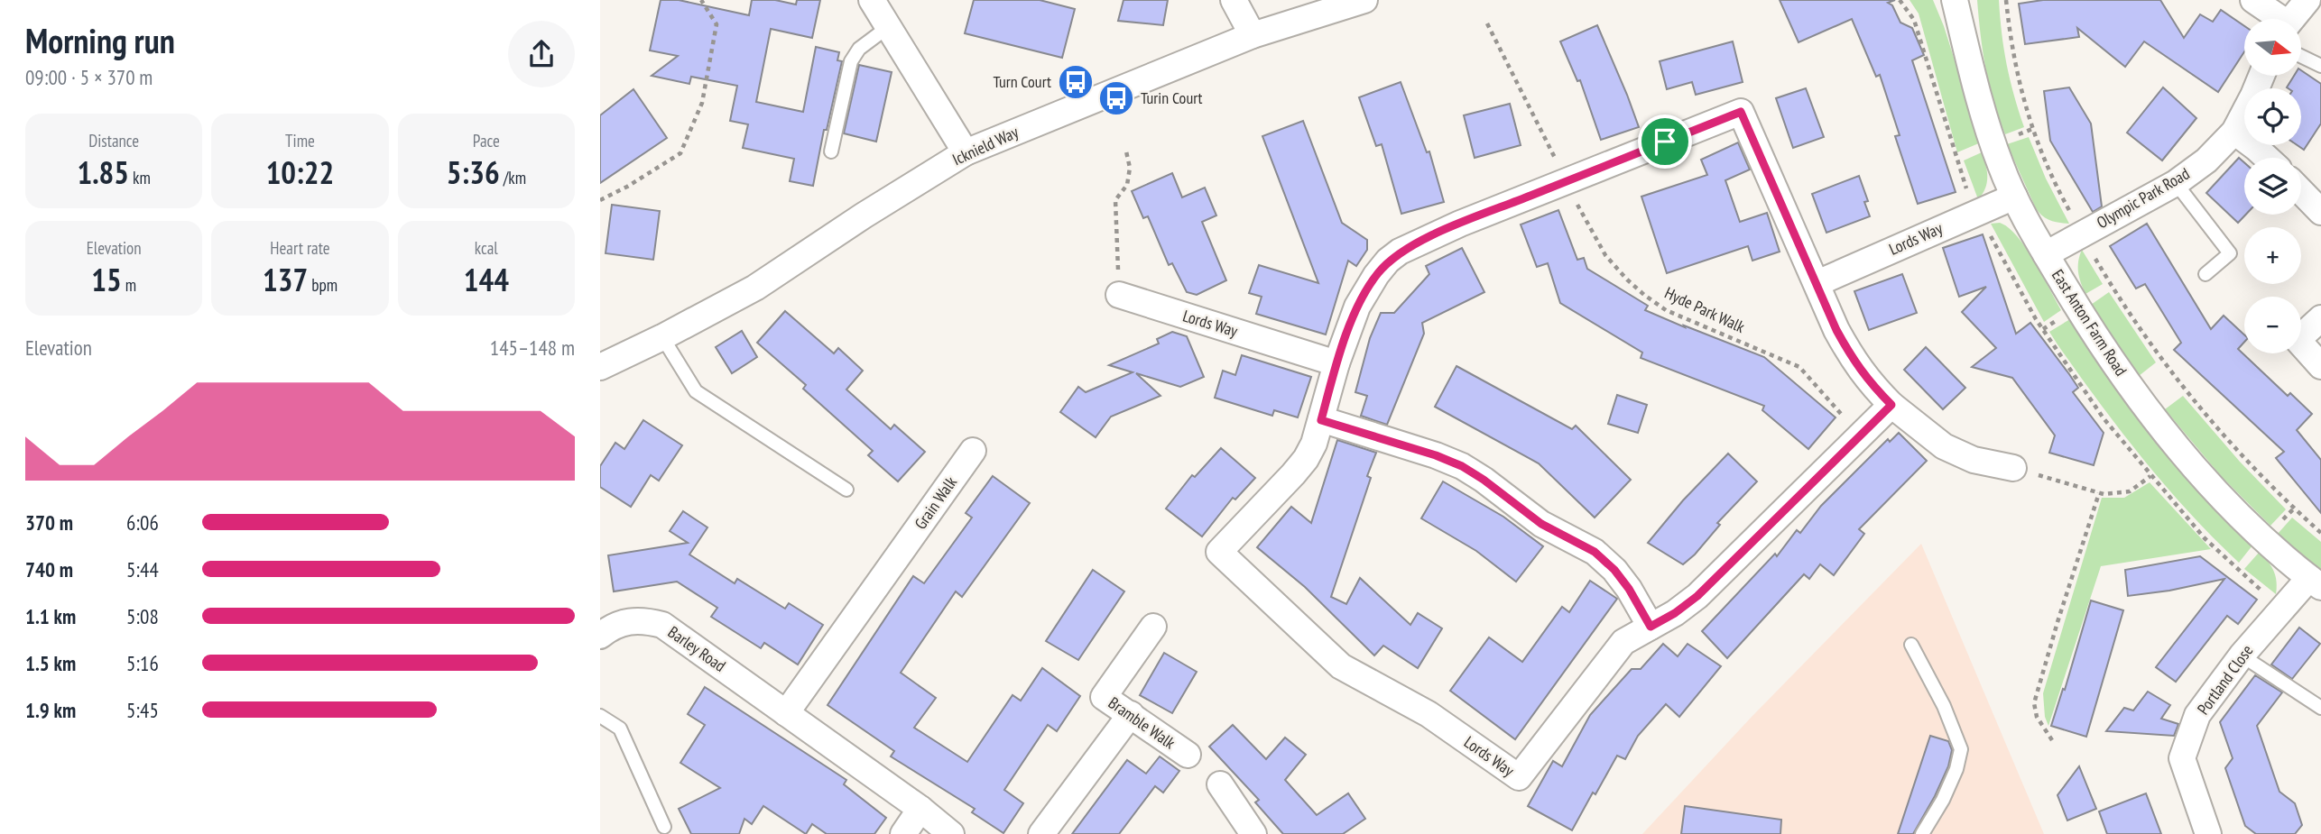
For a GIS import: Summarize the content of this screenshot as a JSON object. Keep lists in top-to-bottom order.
{
  "streets": {
    "street": [
      "Icknield Way",
      "Olympic Park Road",
      "Lords Way",
      "East Anton Farm Road",
      "Grain Walk",
      "Barley Road",
      "Portland Close",
      "Bramble Walk"
    ],
    "path": ["Hyde Park Walk"]
  },
  "crossings": [
    ["Olympic Park Road", "East Anton Farm Road"],
    ["Lords Way", "Hyde Park Walk"],
    ["Lords Way", "East Anton Farm Road"],
    ["East Anton Farm Road", "Portland Close"],
    ["Grain Walk", "Barley Road"]
  ],
  "places": {
    "bus stop": ["Turn Court", "Turin Court"]
  },
  "north": "right",
  "page": {
    "heading": ["Morning run", "09:00 · 5 × 370 m"],
    "map_buttons": ["+", "−"],
    "stats": [
      ["Distance", "1.85 km"],
      ["Time", "10:22"],
      ["Pace", "5:36 /km"],
      ["Elevation", "15 m"],
      ["Heart rate", "137 bpm"],
      ["kcal", "144"]
    ],
    "chart": ["Elevation", "145–148 m"],
    "list": [
      {
        "name": "370 m",
        "note": "6:06"
      },
      {
        "name": "740 m",
        "note": "5:44"
      },
      {
        "name": "1.1 km",
        "note": "5:08"
      },
      {
        "name": "1.5 km",
        "note": "5:16"
      },
      {
        "name": "1.9 km",
        "note": "5:45"
      }
    ]
  }
}
